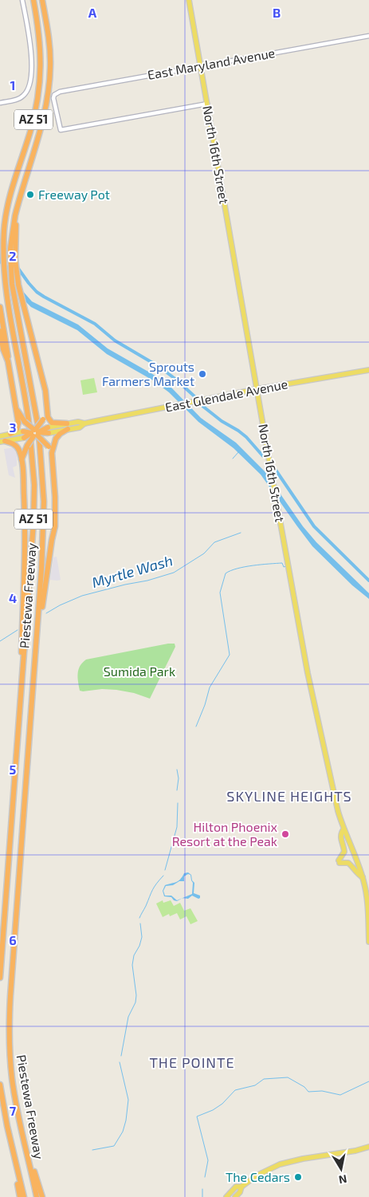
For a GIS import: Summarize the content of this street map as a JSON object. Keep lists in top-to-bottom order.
{
  "streets": {
    "highway": ["AZ 51", "Piestewa Freeway"],
    "main road": ["North 16th Street", "East Glendale Avenue"],
    "street": ["East Maryland Avenue"]
  },
  "crossings": [
    ["East Maryland Avenue", "North 16th Street"],
    ["North 16th Street", "East Glendale Avenue"]
  ],
  "districts": ["SKYLINE HEIGHTS", "THE POINTE"],
  "water": ["Myrtle Wash"],
  "parks": ["Sumida Park"],
  "places": [
    "Freeway Pot",
    "Sprouts Farmers Market",
    "Hilton Phoenix Resort at the Peak",
    "The Cedars"
  ],
  "north": "bottom",
  "grid": {
    "columns": ["A", "B"],
    "rows": [
      "1",
      "2",
      "3",
      "4",
      "5",
      "6",
      "7"
    ]
  }
}
